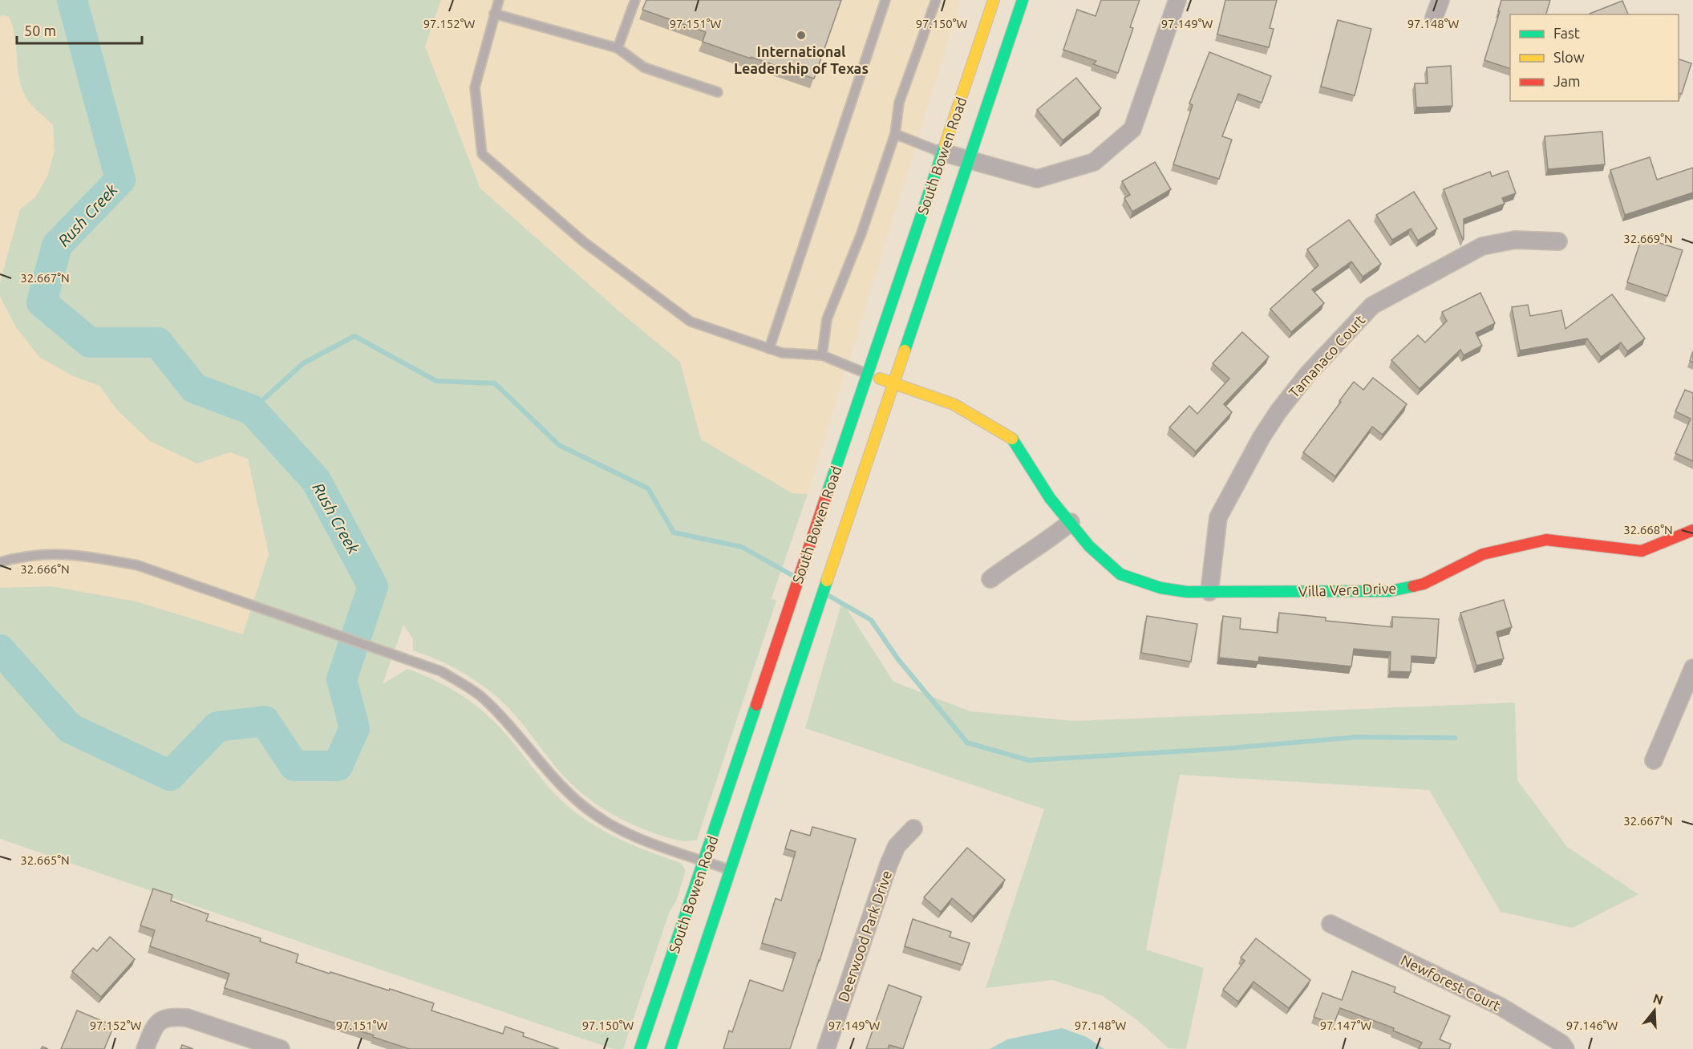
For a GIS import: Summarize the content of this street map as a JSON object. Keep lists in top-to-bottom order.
{
  "streets": {
    "main road": ["South Bowen Road", "Villa Vera Drive"],
    "street": ["Tamanaco Court", "Deerwood Park Drive", "Newforest Court"]
  },
  "crossings": [
    ["South Bowen Road", "Villa Vera Drive"],
    ["Tamanaco Court", "Villa Vera Drive"]
  ],
  "water": ["Rush Creek"],
  "places": ["International Leadership of Texas"],
  "legend": ["Fast", "Slow", "Jam"],
  "scale_bar": "50 m",
  "north": "top",
  "coordinates": [
    "97.152°W",
    "97.151°W",
    "97.150°W",
    "97.149°W",
    "97.148°W",
    "32.669°N",
    "32.667°N",
    "32.668°N",
    "32.666°N",
    "32.665°N",
    "97.147°W",
    "97.146°W"
  ]
}
